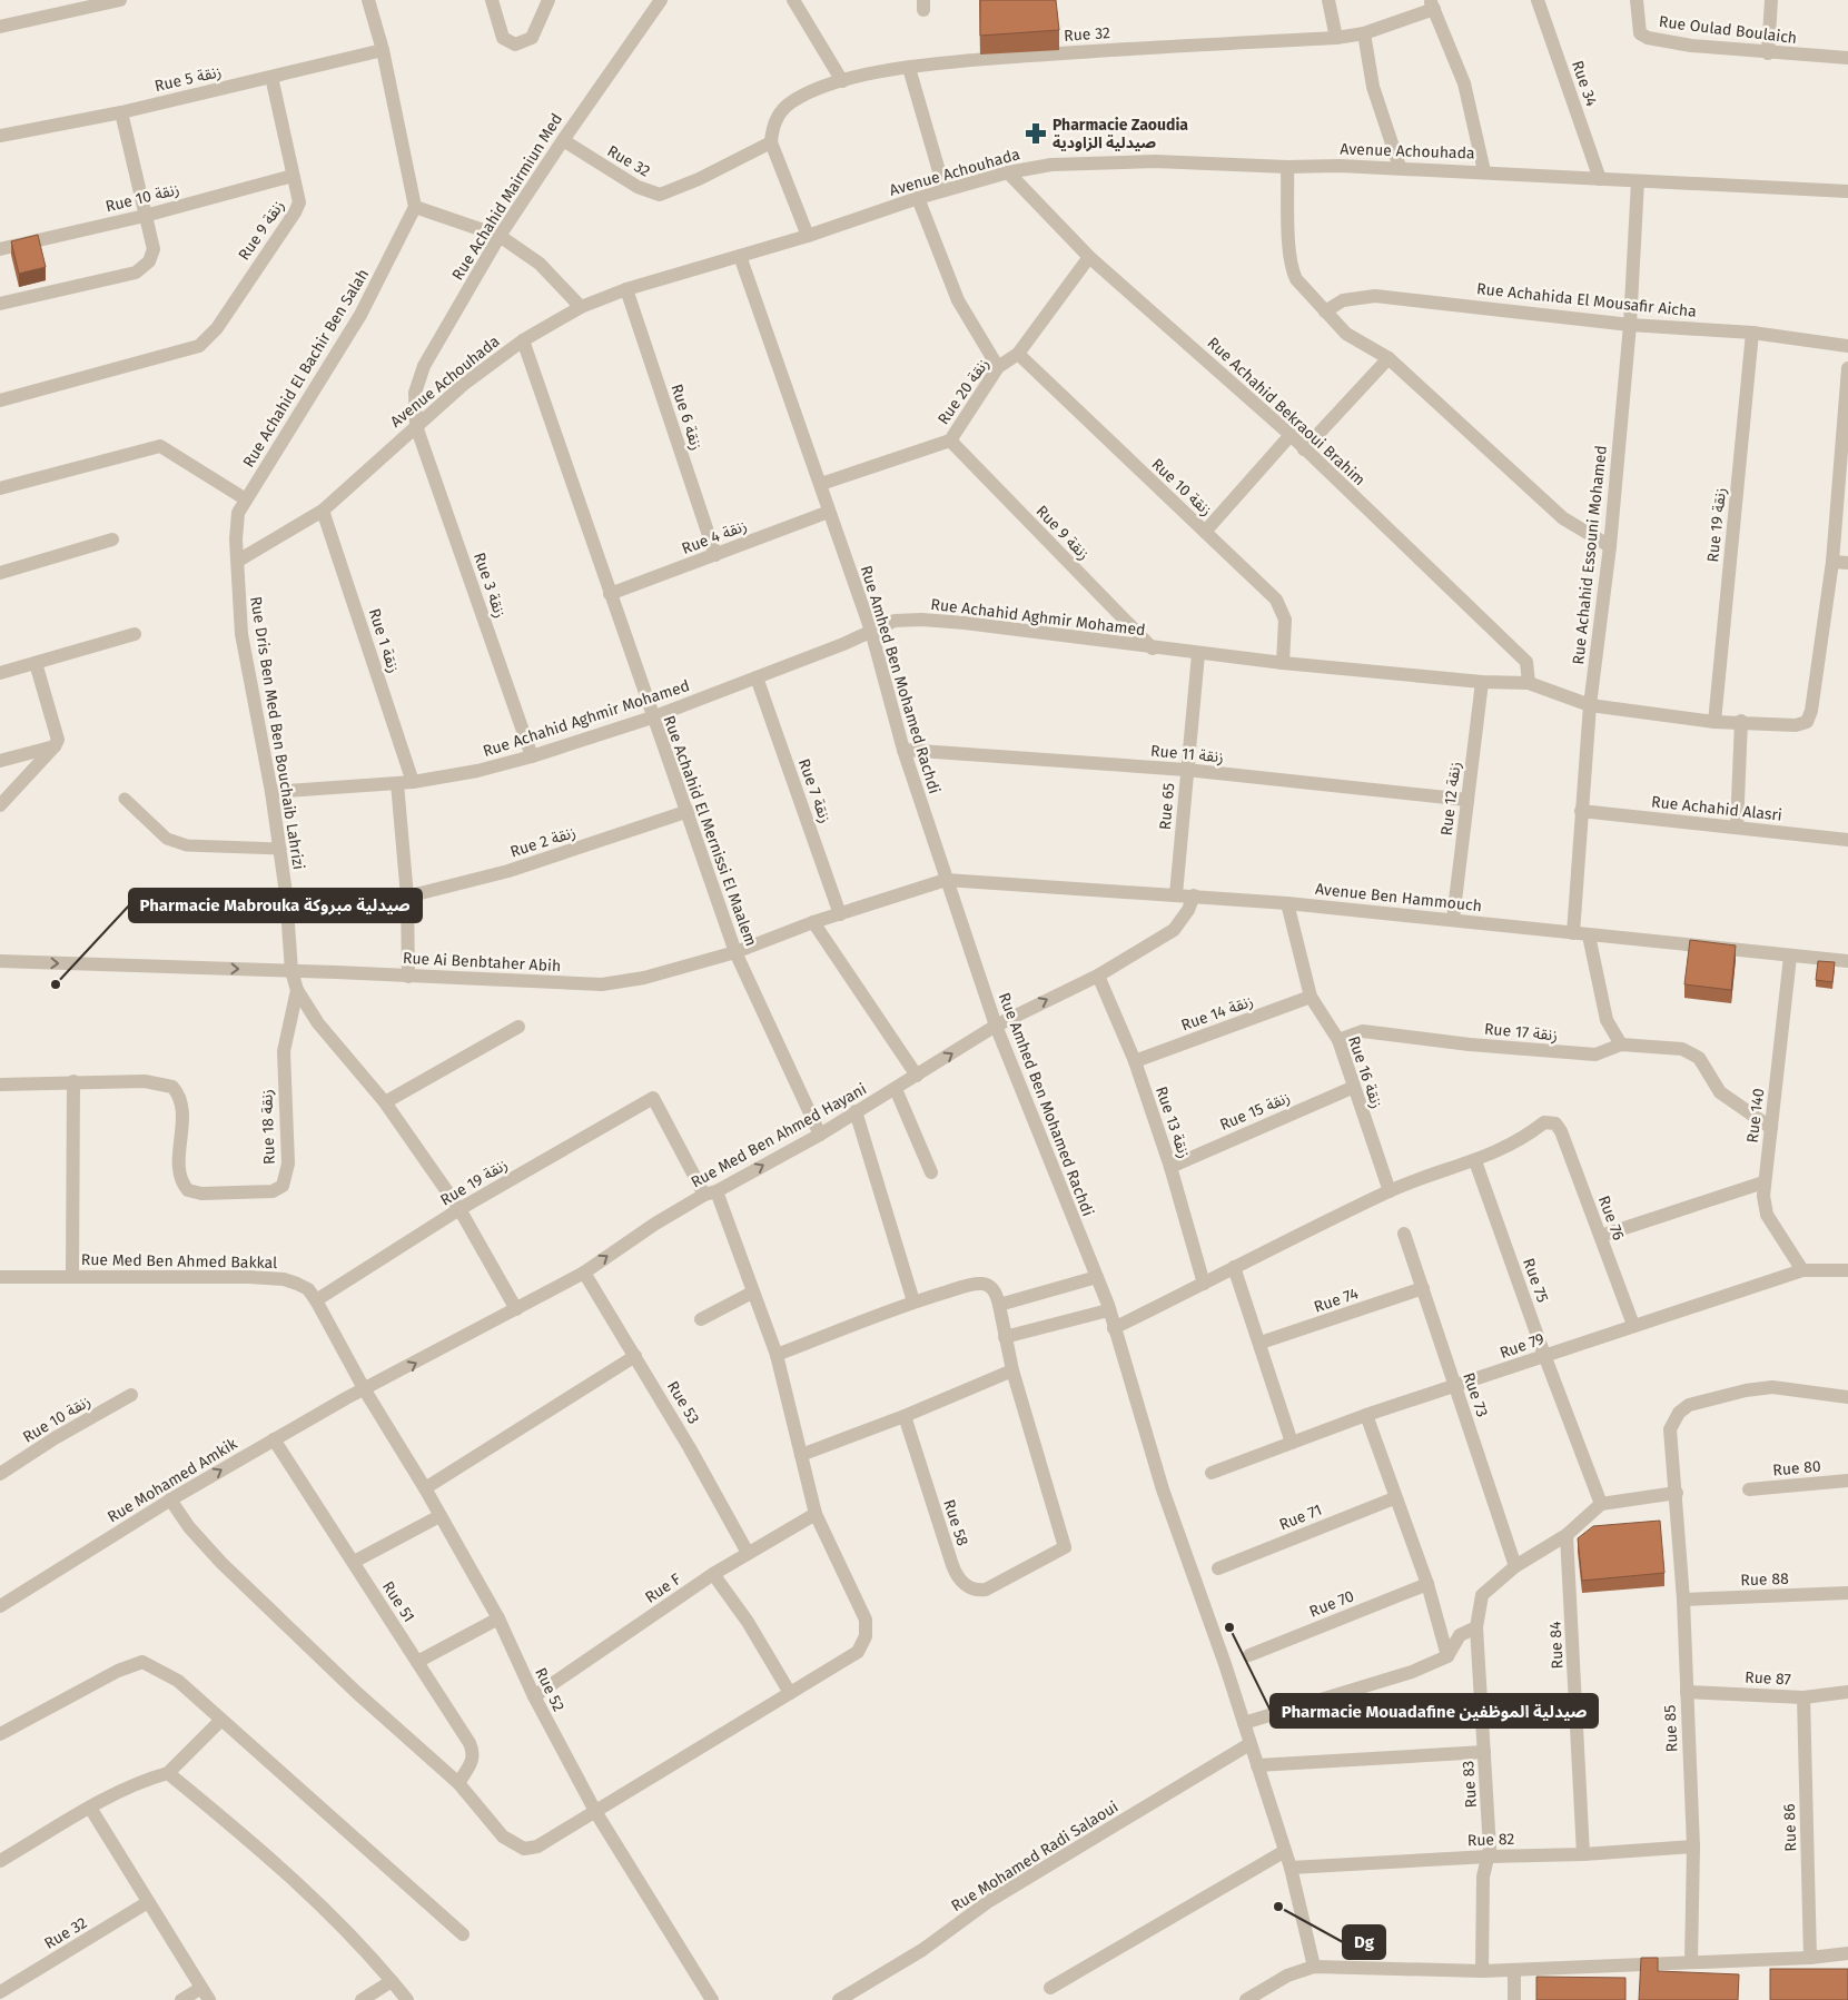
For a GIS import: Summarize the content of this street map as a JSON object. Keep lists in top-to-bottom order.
{
  "streets": {
    "street": [
      "Rue Oulad Boulaich",
      "Rue 32",
      "Rue 5 زنقة",
      "Rue 34",
      "Avenue Achouhada",
      "Rue Achahid Mairmiun Med",
      "Rue 10 زنقة",
      "Rue 9 زنقة",
      "Rue Achahida El Mousafir Aicha",
      "Rue Achahid El Bachir Ben Salah",
      "Rue 20 زنقة",
      "Rue Achahid Bekraoui Brahim",
      "Rue 6 زنقة",
      "Rue 19 زنقة",
      "Rue 4 زنقة",
      "Rue Achahid Essouni Mohamed",
      "Rue 3 زنقة",
      "Rue Achahid Aghmir Mohamed",
      "Rue 1 زنقة",
      "Rue Amhed Ben Mohamed Rachdi",
      "Rue Dris Ben Med Ben Bouchaib Lahrizi",
      "Rue 11 زنقة",
      "Rue 7 زنقة",
      "Rue 12 زنقة",
      "Rue 65",
      "Rue Achahid Alasri",
      "Rue Achahid El Mernissi El Maalem",
      "Rue 2 زنقة",
      "Avenue Ben Hammouch",
      "Rue Ai Benbtaher Abih",
      "Rue 14 زنقة",
      "Rue 17 زنقة",
      "Rue 16 زنقة",
      "Rue 15 زنقة",
      "Rue 140",
      "Rue 13 زنقة",
      "Rue 18 زنقة",
      "Rue Med Ben Ahmed Hayani",
      "Rue 76",
      "Rue Med Ben Ahmed Bakkal",
      "Rue 75",
      "Rue 74",
      "Rue 79",
      "Rue 73",
      "Rue 53",
      "Rue 80",
      "Rue Mohamed Amkik",
      "Rue 71",
      "Rue 58",
      "Rue 88",
      "Rue F",
      "Rue 51",
      "Rue 70",
      "Rue 84",
      "Rue 87",
      "Rue 52",
      "Rue 85",
      "Rue 83",
      "Rue 86",
      "Rue 82",
      "Rue Mohamed Radi Salaoui"
    ]
  },
  "crossings": [
    ["Rue 32", "Rue Achahid Mairmiun Med"],
    ["Rue 5 زنقة", "Rue 9 زنقة"],
    ["Rue 34", "Avenue Achouhada"],
    ["Avenue Achouhada", "Rue Achahid Mairmiun Med"],
    ["Avenue Achouhada", "Rue Achahid El Bachir Ben Salah"],
    ["Avenue Achouhada", "Rue Achahid Bekraoui Brahim"],
    ["Avenue Achouhada", "Rue 6 زنقة"],
    ["Avenue Achouhada", "Rue Achahid Essouni Mohamed"],
    ["Avenue Achouhada", "Rue 3 زنقة"],
    ["Avenue Achouhada", "Rue 1 زنقة"],
    ["Avenue Achouhada", "Rue Amhed Ben Mohamed Rachdi"],
    ["Avenue Achouhada", "Rue Dris Ben Med Ben Bouchaib Lahrizi"],
    ["Avenue Achouhada", "Rue Achahid El Mernissi El Maalem"],
    ["Rue Achahid Mairmiun Med", "Rue 3 زنقة"],
    ["Rue 10 زنقة", "Rue 9 زنقة"],
    ["Rue 10 زنقة", "Rue 20 زنقة"],
    ["Rue 10 زنقة", "Rue Achahid Aghmir Mohamed"],
    ["Rue 9 زنقة", "Rue 20 زنقة"],
    ["Rue 9 زنقة", "Rue Achahid Aghmir Mohamed"],
    ["Rue Achahida El Mousafir Aicha", "Rue 19 زنقة"],
    ["Rue Achahida El Mousafir Aicha", "Rue Achahid Essouni Mohamed"],
    ["Rue Achahid El Bachir Ben Salah", "Rue Dris Ben Med Ben Bouchaib Lahrizi"],
    ["Rue 20 زنقة", "Rue Achahid Bekraoui Brahim"],
    ["Rue 20 زنقة", "Rue Amhed Ben Mohamed Rachdi"],
    ["Rue Achahid Bekraoui Brahim", "Rue Achahid Aghmir Mohamed"],
    ["Rue 6 زنقة", "Rue 4 زنقة"],
    ["Rue 19 زنقة", "Rue Achahid Aghmir Mohamed"],
    ["Rue 19 زنقة", "Rue Dris Ben Med Ben Bouchaib Lahrizi"],
    ["Rue 19 زنقة", "Rue Med Ben Ahmed Hayani"],
    ["Rue 19 زنقة", "Rue Med Ben Ahmed Bakkal"],
    ["Rue 4 زنقة", "Rue Amhed Ben Mohamed Rachdi"],
    ["Rue 4 زنقة", "Rue Achahid El Mernissi El Maalem"],
    ["Rue Achahid Essouni Mohamed", "Rue Achahid Aghmir Mohamed"],
    ["Rue Achahid Essouni Mohamed", "Rue Achahid Alasri"],
    ["Rue Achahid Essouni Mohamed", "Avenue Ben Hammouch"],
    ["Rue 3 زنقة", "Rue Achahid Aghmir Mohamed"],
    ["Rue Achahid Aghmir Mohamed", "Rue 1 زنقة"],
    ["Rue Achahid Aghmir Mohamed", "Rue Amhed Ben Mohamed Rachdi"],
    ["Rue Achahid Aghmir Mohamed", "Rue Dris Ben Med Ben Bouchaib Lahrizi"],
    ["Rue Achahid Aghmir Mohamed", "Rue 7 زنقة"],
    ["Rue Achahid Aghmir Mohamed", "Rue 12 زنقة"],
    ["Rue Achahid Aghmir Mohamed", "Rue 65"],
    ["Rue Achahid Aghmir Mohamed", "Rue Achahid El Mernissi El Maalem"],
    ["Rue Amhed Ben Mohamed Rachdi", "Rue 11 زنقة"],
    ["Rue Amhed Ben Mohamed Rachdi", "Avenue Ben Hammouch"],
    ["Rue Amhed Ben Mohamed Rachdi", "Rue Ai Benbtaher Abih"],
    ["Rue Amhed Ben Mohamed Rachdi", "Rue Med Ben Ahmed Hayani"],
    ["Rue Amhed Ben Mohamed Rachdi", "Rue 82"],
    ["Rue Amhed Ben Mohamed Rachdi", "Rue Mohamed Radi Salaoui"],
    ["Rue Dris Ben Med Ben Bouchaib Lahrizi", "Rue Ai Benbtaher Abih"],
    ["Rue Dris Ben Med Ben Bouchaib Lahrizi", "Rue 18 زنقة"],
    ["Rue Dris Ben Med Ben Bouchaib Lahrizi", "Rue Med Ben Ahmed Hayani"],
    ["Rue 11 زنقة", "Rue 12 زنقة"],
    ["Rue 11 زنقة", "Rue 65"],
    ["Rue 7 زنقة", "Rue Ai Benbtaher Abih"],
    ["Rue 12 زنقة", "Avenue Ben Hammouch"],
    ["Rue 65", "Avenue Ben Hammouch"],
    ["Rue Achahid El Mernissi El Maalem", "Rue 2 زنقة"],
    ["Rue Achahid El Mernissi El Maalem", "Rue Ai Benbtaher Abih"],
    ["Rue Achahid El Mernissi El Maalem", "Rue Med Ben Ahmed Hayani"],
    ["Avenue Ben Hammouch", "Rue Ai Benbtaher Abih"],
    ["Avenue Ben Hammouch", "Rue 16 زنقة"],
    ["Avenue Ben Hammouch", "Rue 140"],
    ["Avenue Ben Hammouch", "Rue Med Ben Ahmed Hayani"],
    ["Rue 14 زنقة", "Rue 16 زنقة"],
    ["Rue 14 زنقة", "Rue 13 زنقة"],
    ["Rue 17 زنقة", "Rue 16 زنقة"],
    ["Rue 17 زنقة", "Rue 140"],
    ["Rue 16 زنقة", "Rue 15 زنقة"],
    ["Rue 15 زنقة", "Rue 13 زنقة"],
    ["Rue 140", "Rue 79"],
    ["Rue 13 زنقة", "Rue Med Ben Ahmed Hayani"],
    ["Rue Med Ben Ahmed Hayani", "Rue Med Ben Ahmed Bakkal"],
    ["Rue Med Ben Ahmed Hayani", "Rue 53"],
    ["Rue Med Ben Ahmed Hayani", "Rue Mohamed Amkik"],
    ["Rue Med Ben Ahmed Hayani", "Rue 52"],
    ["Rue 76", "Rue 75"],
    ["Rue 76", "Rue 79"],
    ["Rue Med Ben Ahmed Bakkal", "Rue Mohamed Amkik"],
    ["Rue Med Ben Ahmed Bakkal", "Rue 52"],
    ["Rue 75", "Rue 79"],
    ["Rue 74", "Rue 73"],
    ["Rue 79", "Rue 73"],
    ["Rue 73", "Rue 83"],
    ["Rue 53", "Rue F"],
    ["Rue Mohamed Amkik", "Rue 51"],
    ["Rue Mohamed Amkik", "Rue 52"],
    ["Rue 88", "Rue 85"],
    ["Rue F", "Rue 52"],
    ["Rue 84", "Rue 83"],
    ["Rue 84", "Rue 82"],
    ["Rue 87", "Rue 85"],
    ["Rue 87", "Rue 86"],
    ["Rue 85", "Rue 82"],
    ["Rue 83", "Rue 82"]
  ],
  "places": {
    "pharmacy": ["Pharmacie Zaoudia صيدلية الزاودية"],
    "other": ["Pharmacie Mabrouka صيدلية مبروكة", "Pharmacie Mouadafine صيدلية الموظفين", "Dg"]
  }
}
